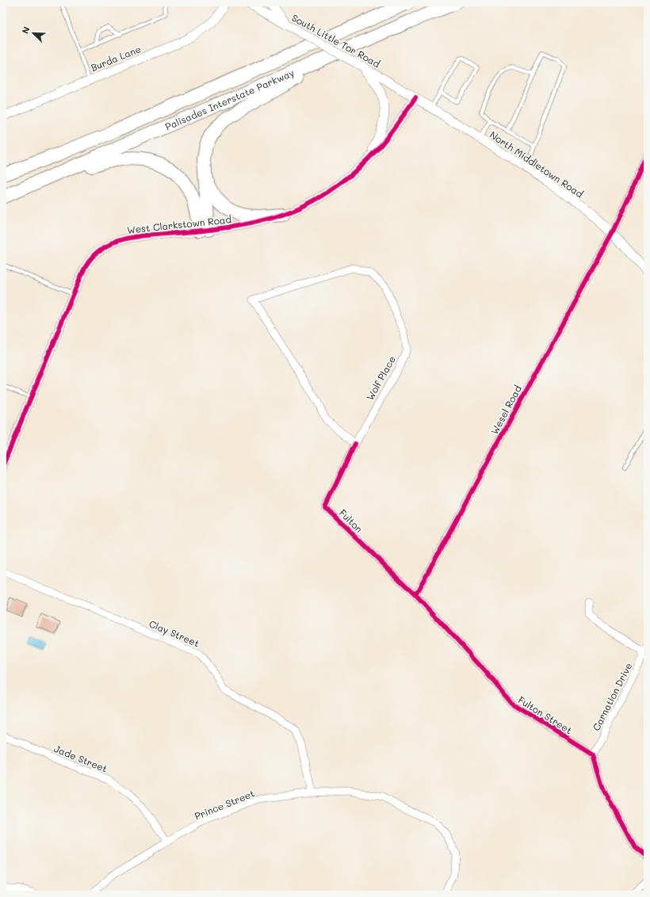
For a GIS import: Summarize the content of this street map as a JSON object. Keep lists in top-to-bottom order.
{
  "streets": {
    "highway": ["Palisades Interstate Parkway"],
    "street": [
      "South Little Tor Road",
      "Burda Lane",
      "North Middletown Road",
      "West Clarkstown Road",
      "Wolf Place",
      "Wesel Road",
      "Fulton",
      "Clay Street",
      "Carnation Drive",
      "Fulton Street",
      "Jade Street",
      "Prince Street"
    ]
  },
  "crossings": [
    ["South Little Tor Road", "North Middletown Road"],
    ["South Little Tor Road", "West Clarkstown Road"],
    ["North Middletown Road", "West Clarkstown Road"],
    ["North Middletown Road", "Wesel Road"],
    ["Wolf Place", "Fulton"],
    ["Wesel Road", "Fulton"],
    ["Wesel Road", "Fulton Street"],
    ["Fulton", "Fulton Street"],
    ["Clay Street", "Prince Street"],
    ["Carnation Drive", "Fulton Street"],
    ["Jade Street", "Prince Street"]
  ],
  "north": "top left"
}
